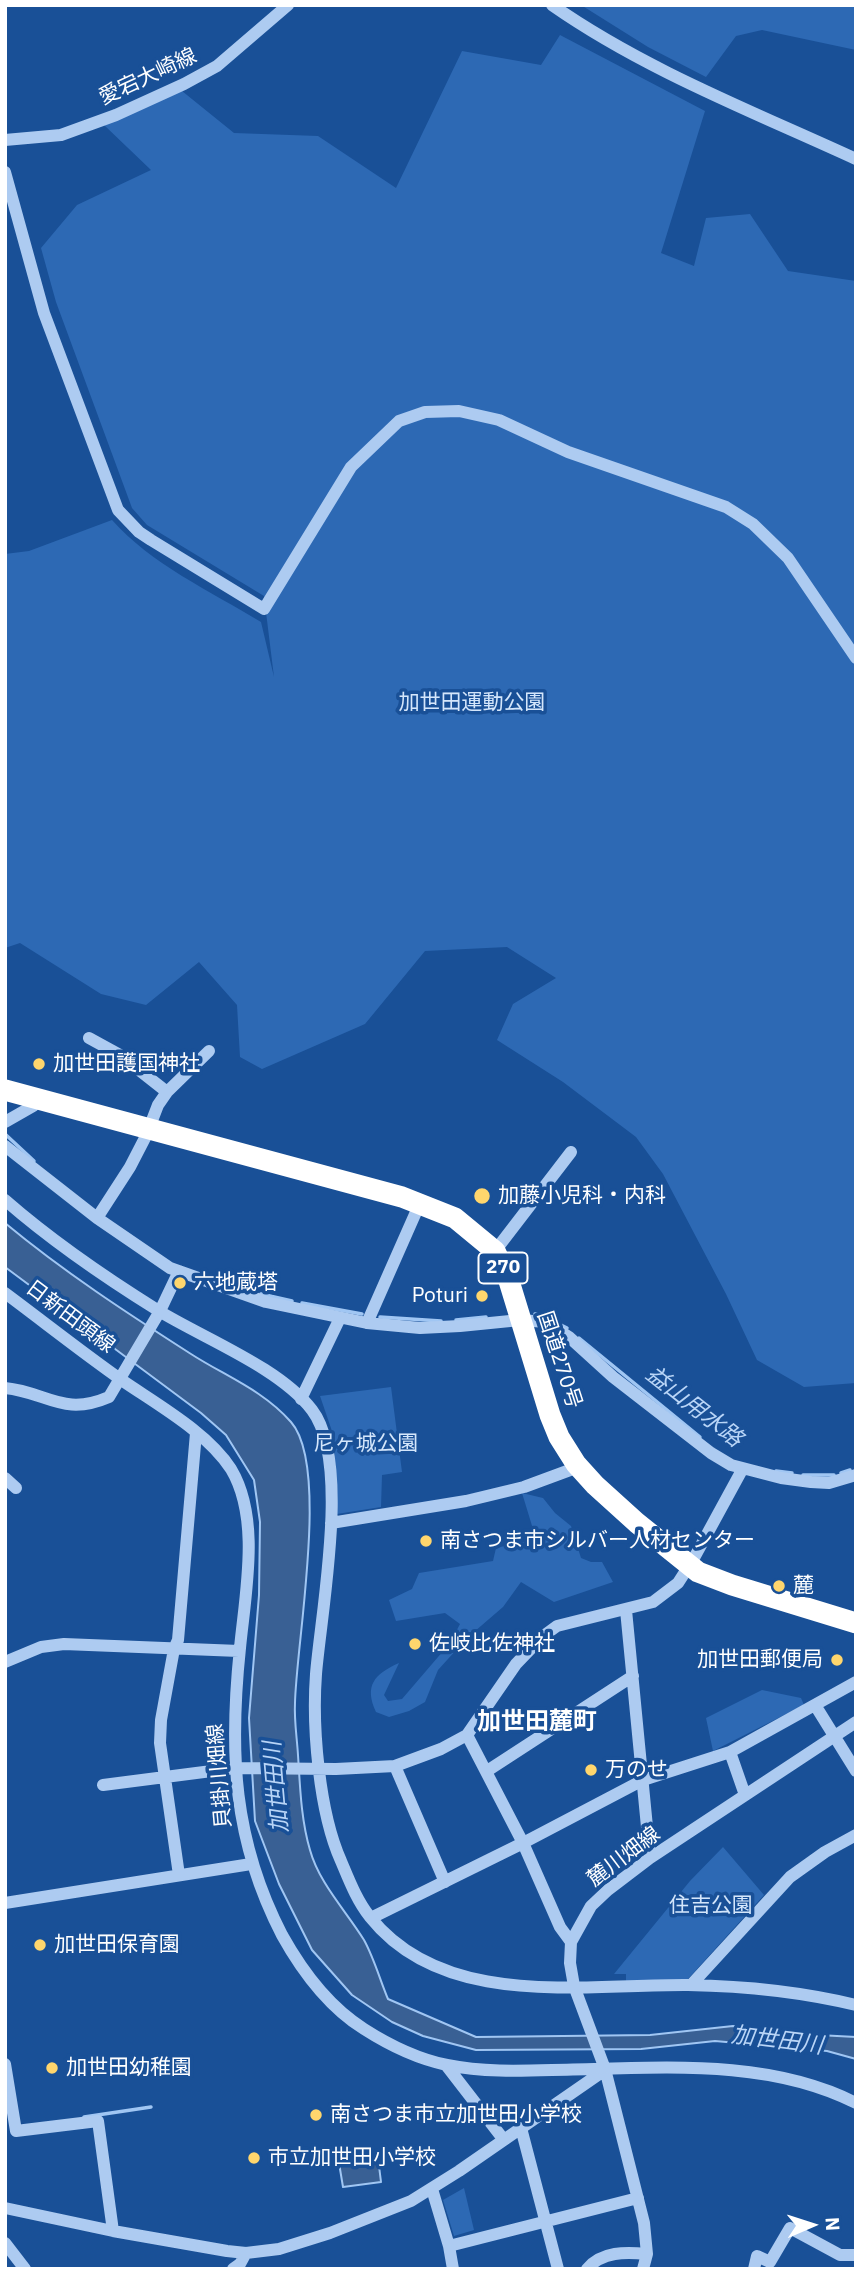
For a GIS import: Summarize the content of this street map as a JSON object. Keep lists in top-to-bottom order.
{
  "streets": {
    "highway": ["270", "国道270号"],
    "street": [
      "愛宕大崎線",
      "日新田頭線",
      "貝掛川畑線",
      "麓川畑線"
    ]
  },
  "crossings": [
    ["日新田頭線", "貝掛川畑線"]
  ],
  "districts": ["加世田麓町"],
  "water": ["益山用水路", "加世田川"],
  "parks": ["加世田運動公園", "尼ヶ城公園", "住吉公園"],
  "places": [
    "加世田護国神社",
    "加藤小児科・内科",
    "六地蔵塔",
    "Poturi",
    "南さつま市シルバー人材センター",
    "麓",
    "佐岐比佐神社",
    "加世田郵便局",
    "万のせ",
    "加世田保育園",
    "加世田幼稚園",
    "南さつま市立加世田小学校",
    "市立加世田小学校"
  ],
  "north": "right"
}
